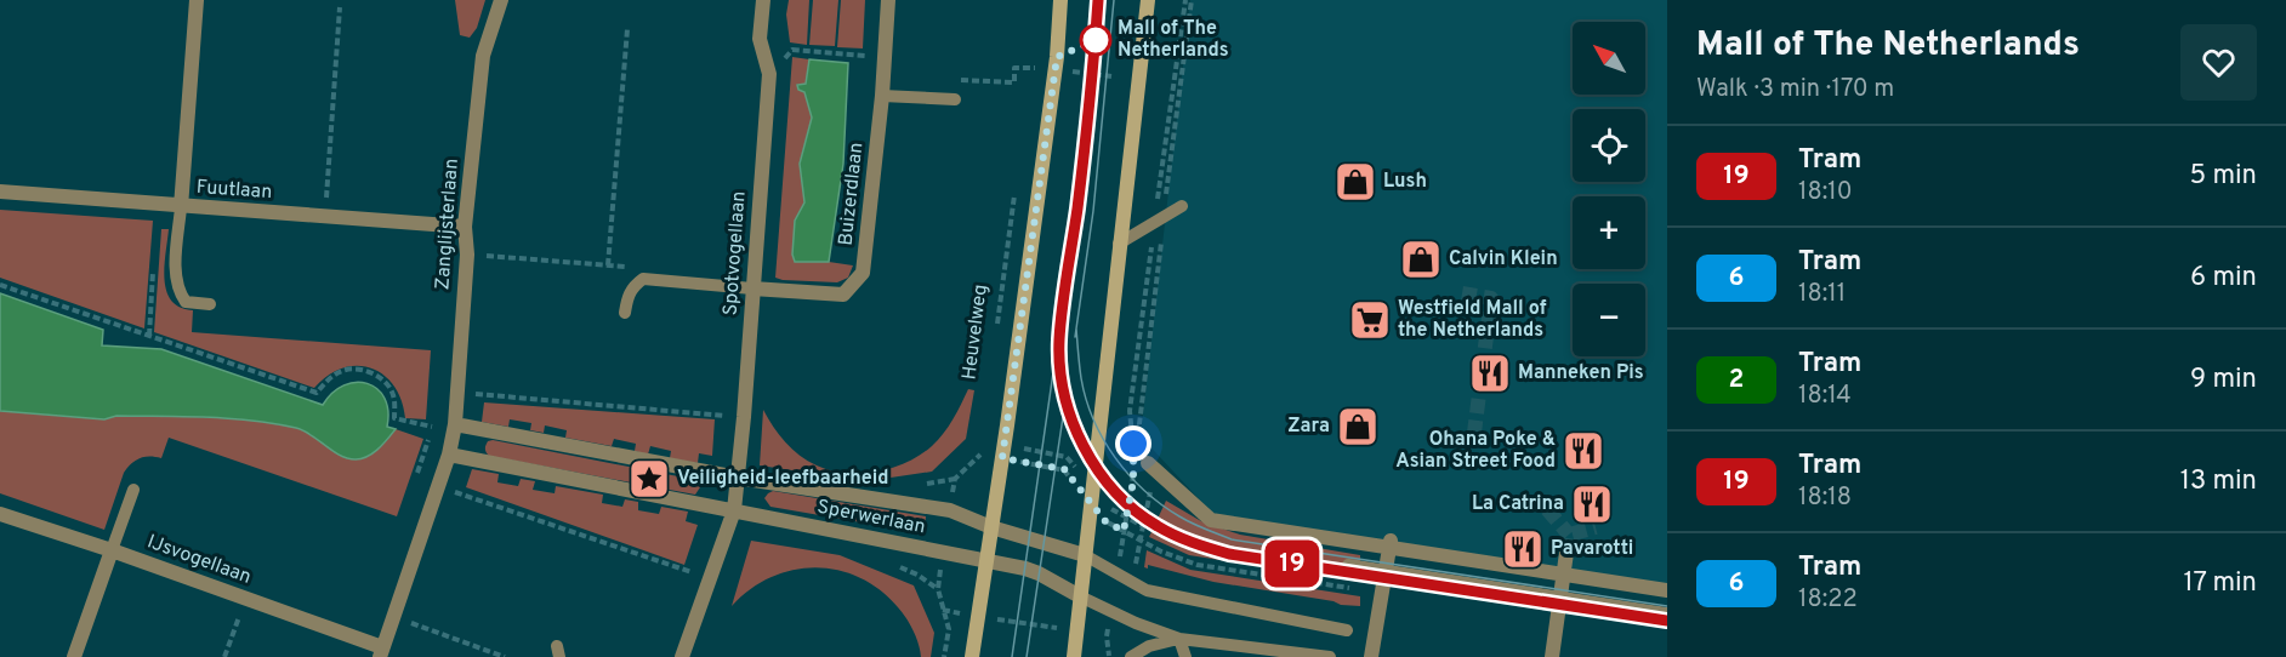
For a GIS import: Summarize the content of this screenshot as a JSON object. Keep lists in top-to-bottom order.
{
  "streets": {
    "street": [
      "Fuutlaan",
      "Buizerdlaan",
      "Zanglijsterlaan",
      "Spotvogellaan",
      "Sperwerlaan",
      "IJsvogellaan"
    ],
    "path": ["Heuvelweg"]
  },
  "crossings": [
    ["Fuutlaan", "Zanglijsterlaan"],
    ["Buizerdlaan", "Spotvogellaan"],
    ["Zanglijsterlaan", "Sperwerlaan"],
    ["Zanglijsterlaan", "IJsvogellaan"],
    ["Spotvogellaan", "Sperwerlaan"]
  ],
  "places": {
    "other": ["Mall of The Netherlands"],
    "shop": ["Lush", "Calvin Klein", "Zara"],
    "supermarket": ["Westfield Mall of the Netherlands"],
    "restaurant": [
      "Manneken Pis",
      "Ohana Poke & Asian Street Food",
      "La Catrina",
      "Pavarotti"
    ],
    "place": ["Veiligheid-leefbaarheid"]
  },
  "lines": ["tram line 19"],
  "north": "top left",
  "page": {
    "on_map": "19",
    "heading": ["Mall of The Netherlands", "Walk · 3 min · 170 m"],
    "map_buttons": ["+", "−"],
    "list": [
      {
        "mark": "19",
        "name": "Tram",
        "note": "18:10",
        "value": "5 min"
      },
      {
        "mark": "6",
        "name": "Tram",
        "note": "18:11",
        "value": "6 min"
      },
      {
        "mark": "2",
        "name": "Tram",
        "note": "18:14",
        "value": "9 min"
      },
      {
        "mark": "19",
        "name": "Tram",
        "note": "18:18",
        "value": "13 min"
      },
      {
        "mark": "6",
        "name": "Tram",
        "note": "18:22",
        "value": "17 min"
      }
    ]
  }
}
